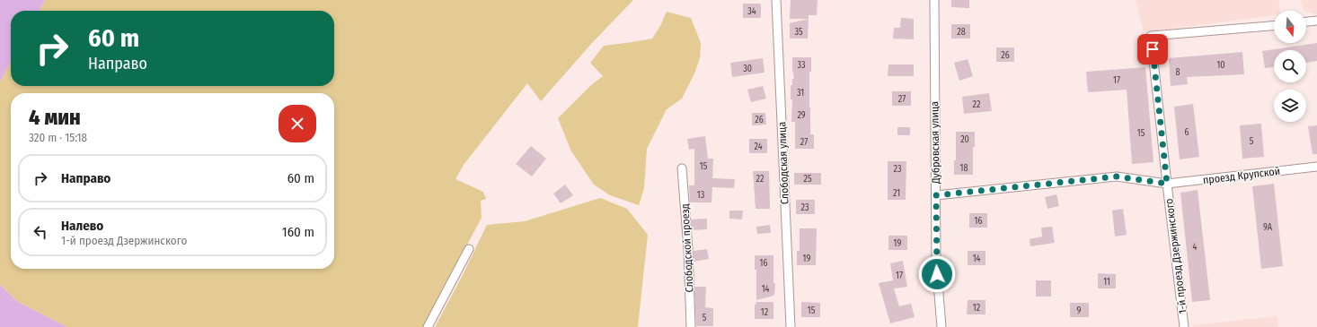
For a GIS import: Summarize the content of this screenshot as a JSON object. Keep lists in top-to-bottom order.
{
  "streets": {
    "street": [
      "Дубровская улица",
      "Слободская улица",
      "проезд Крупской",
      "Слободской проезд",
      "1-й проезд Дзержинского"
    ]
  },
  "crossings": [
    ["Дубровская улица", "проезд Крупской"],
    ["проезд Крупской", "1-й проезд Дзержинского"]
  ],
  "house_numbers": [
    "34",
    "35",
    "28",
    "26",
    "33",
    "10",
    "30",
    "8",
    "17",
    "31",
    "27",
    "22",
    "29",
    "26",
    "6",
    "15",
    "20",
    "5",
    "27",
    "24",
    "15",
    "18",
    "23",
    "22",
    "25",
    "21",
    "13",
    "23",
    "16",
    "9А",
    "19",
    "4",
    "19",
    "14",
    "16",
    "17",
    "11",
    "14",
    "12",
    "15",
    "9",
    "12",
    "5"
  ],
  "north": "bottom",
  "page": {
    "turn": ["60 m", "Направо"],
    "heading": ["4 мин", "320 m · 15:18"],
    "list": [
      {
        "name": "Направо",
        "value": "60 m"
      },
      {
        "name": "Налево",
        "note": "1-й проезд Дзержинского",
        "value": "160 m"
      }
    ]
  }
}
